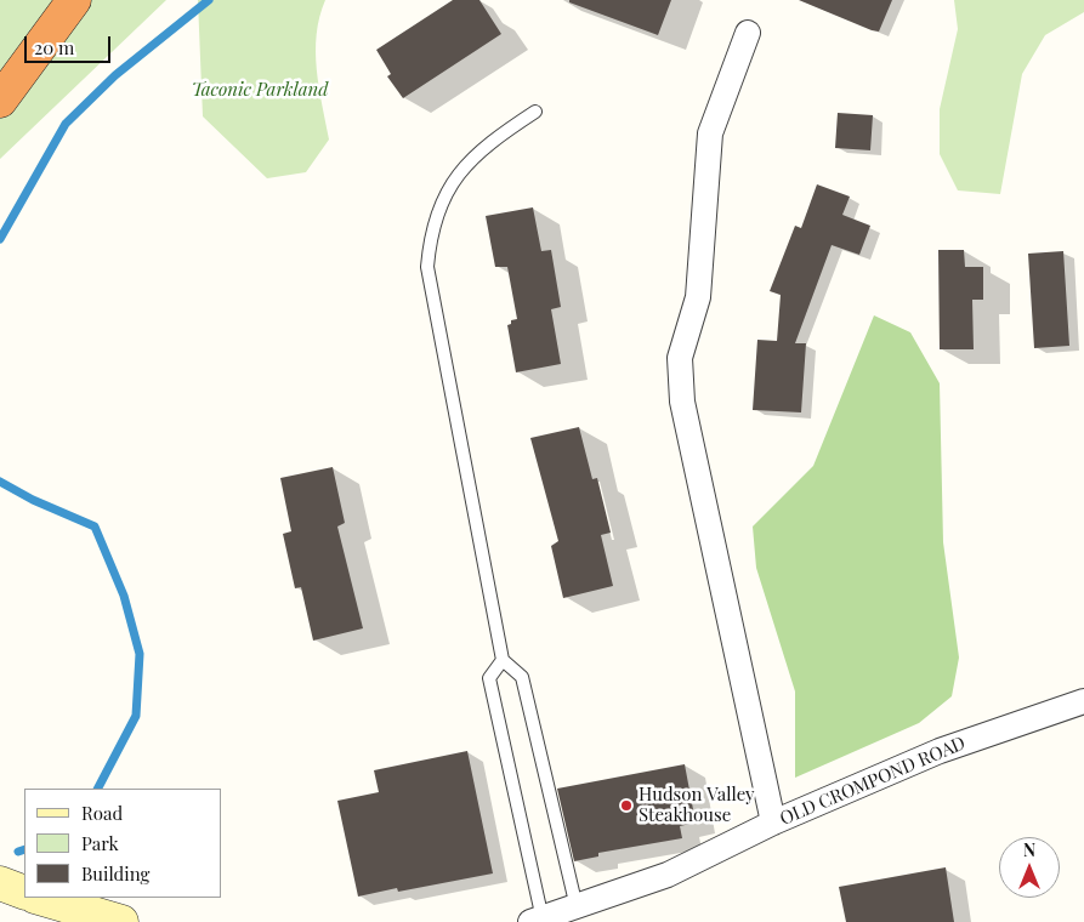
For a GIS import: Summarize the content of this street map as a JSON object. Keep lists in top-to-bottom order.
{
  "streets": {
    "street": ["OLD CROMPOND ROAD"]
  },
  "parks": ["Taconic Parkland"],
  "places": ["Hudson Valley Steakhouse"],
  "legend": ["Road", "Park", "Building"],
  "scale_bar": "20 m",
  "north": "top"
}
